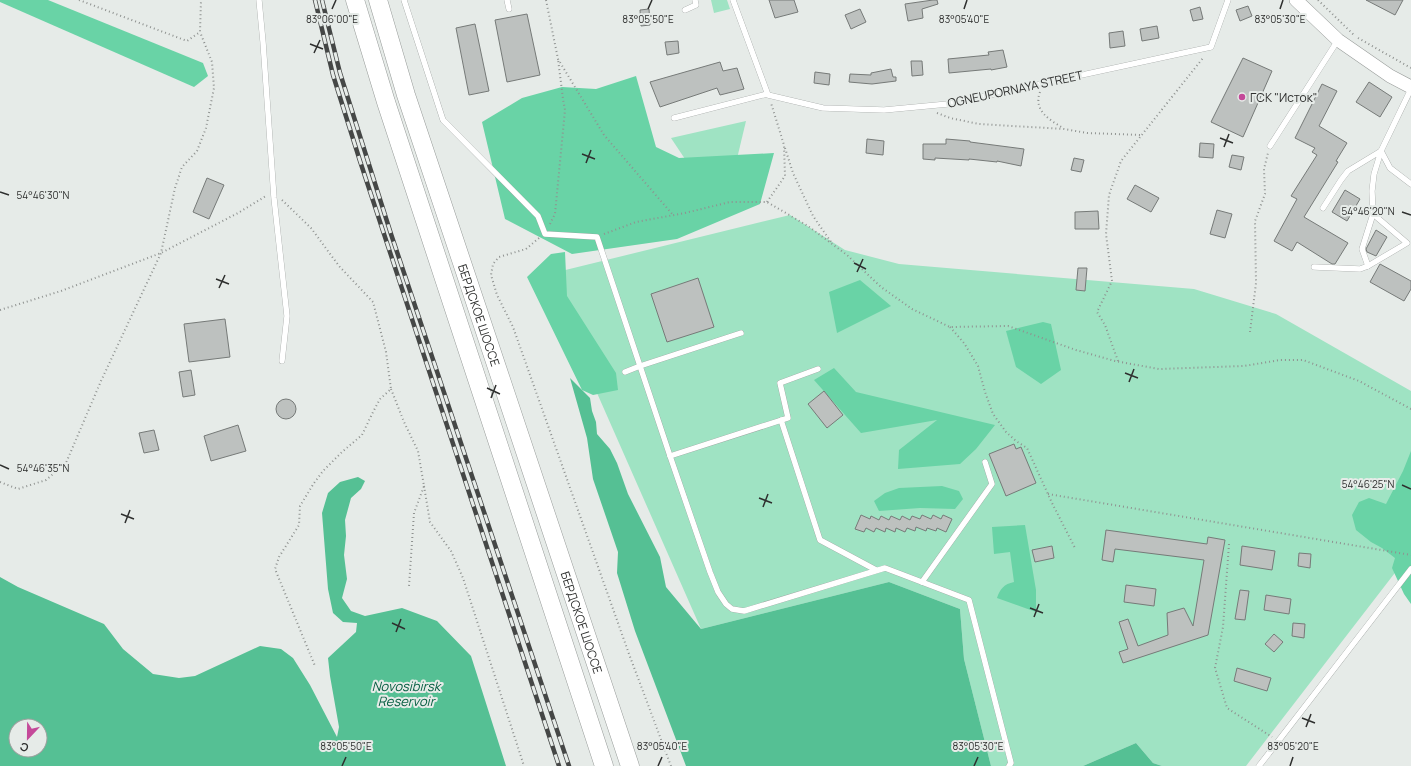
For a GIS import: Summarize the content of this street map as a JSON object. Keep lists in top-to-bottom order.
{
  "streets": {
    "highway": ["БЕРДСКОЕ ШОССЕ"],
    "lane": ["OGNEUPORNAYA STREET"]
  },
  "water": ["Novosibirsk Reservoir"],
  "places": ["ГСК \"Исток\""],
  "north": "bottom",
  "coordinates": [
    "83°05'40\"E",
    "83°06'00\"E",
    "83°05'50\"E",
    "83°05'30\"E",
    "54°46'30\"N",
    "54°46'20\"N",
    "54°46'35\"N",
    "54°46'25\"N",
    "83°05'20\"E"
  ]
}
